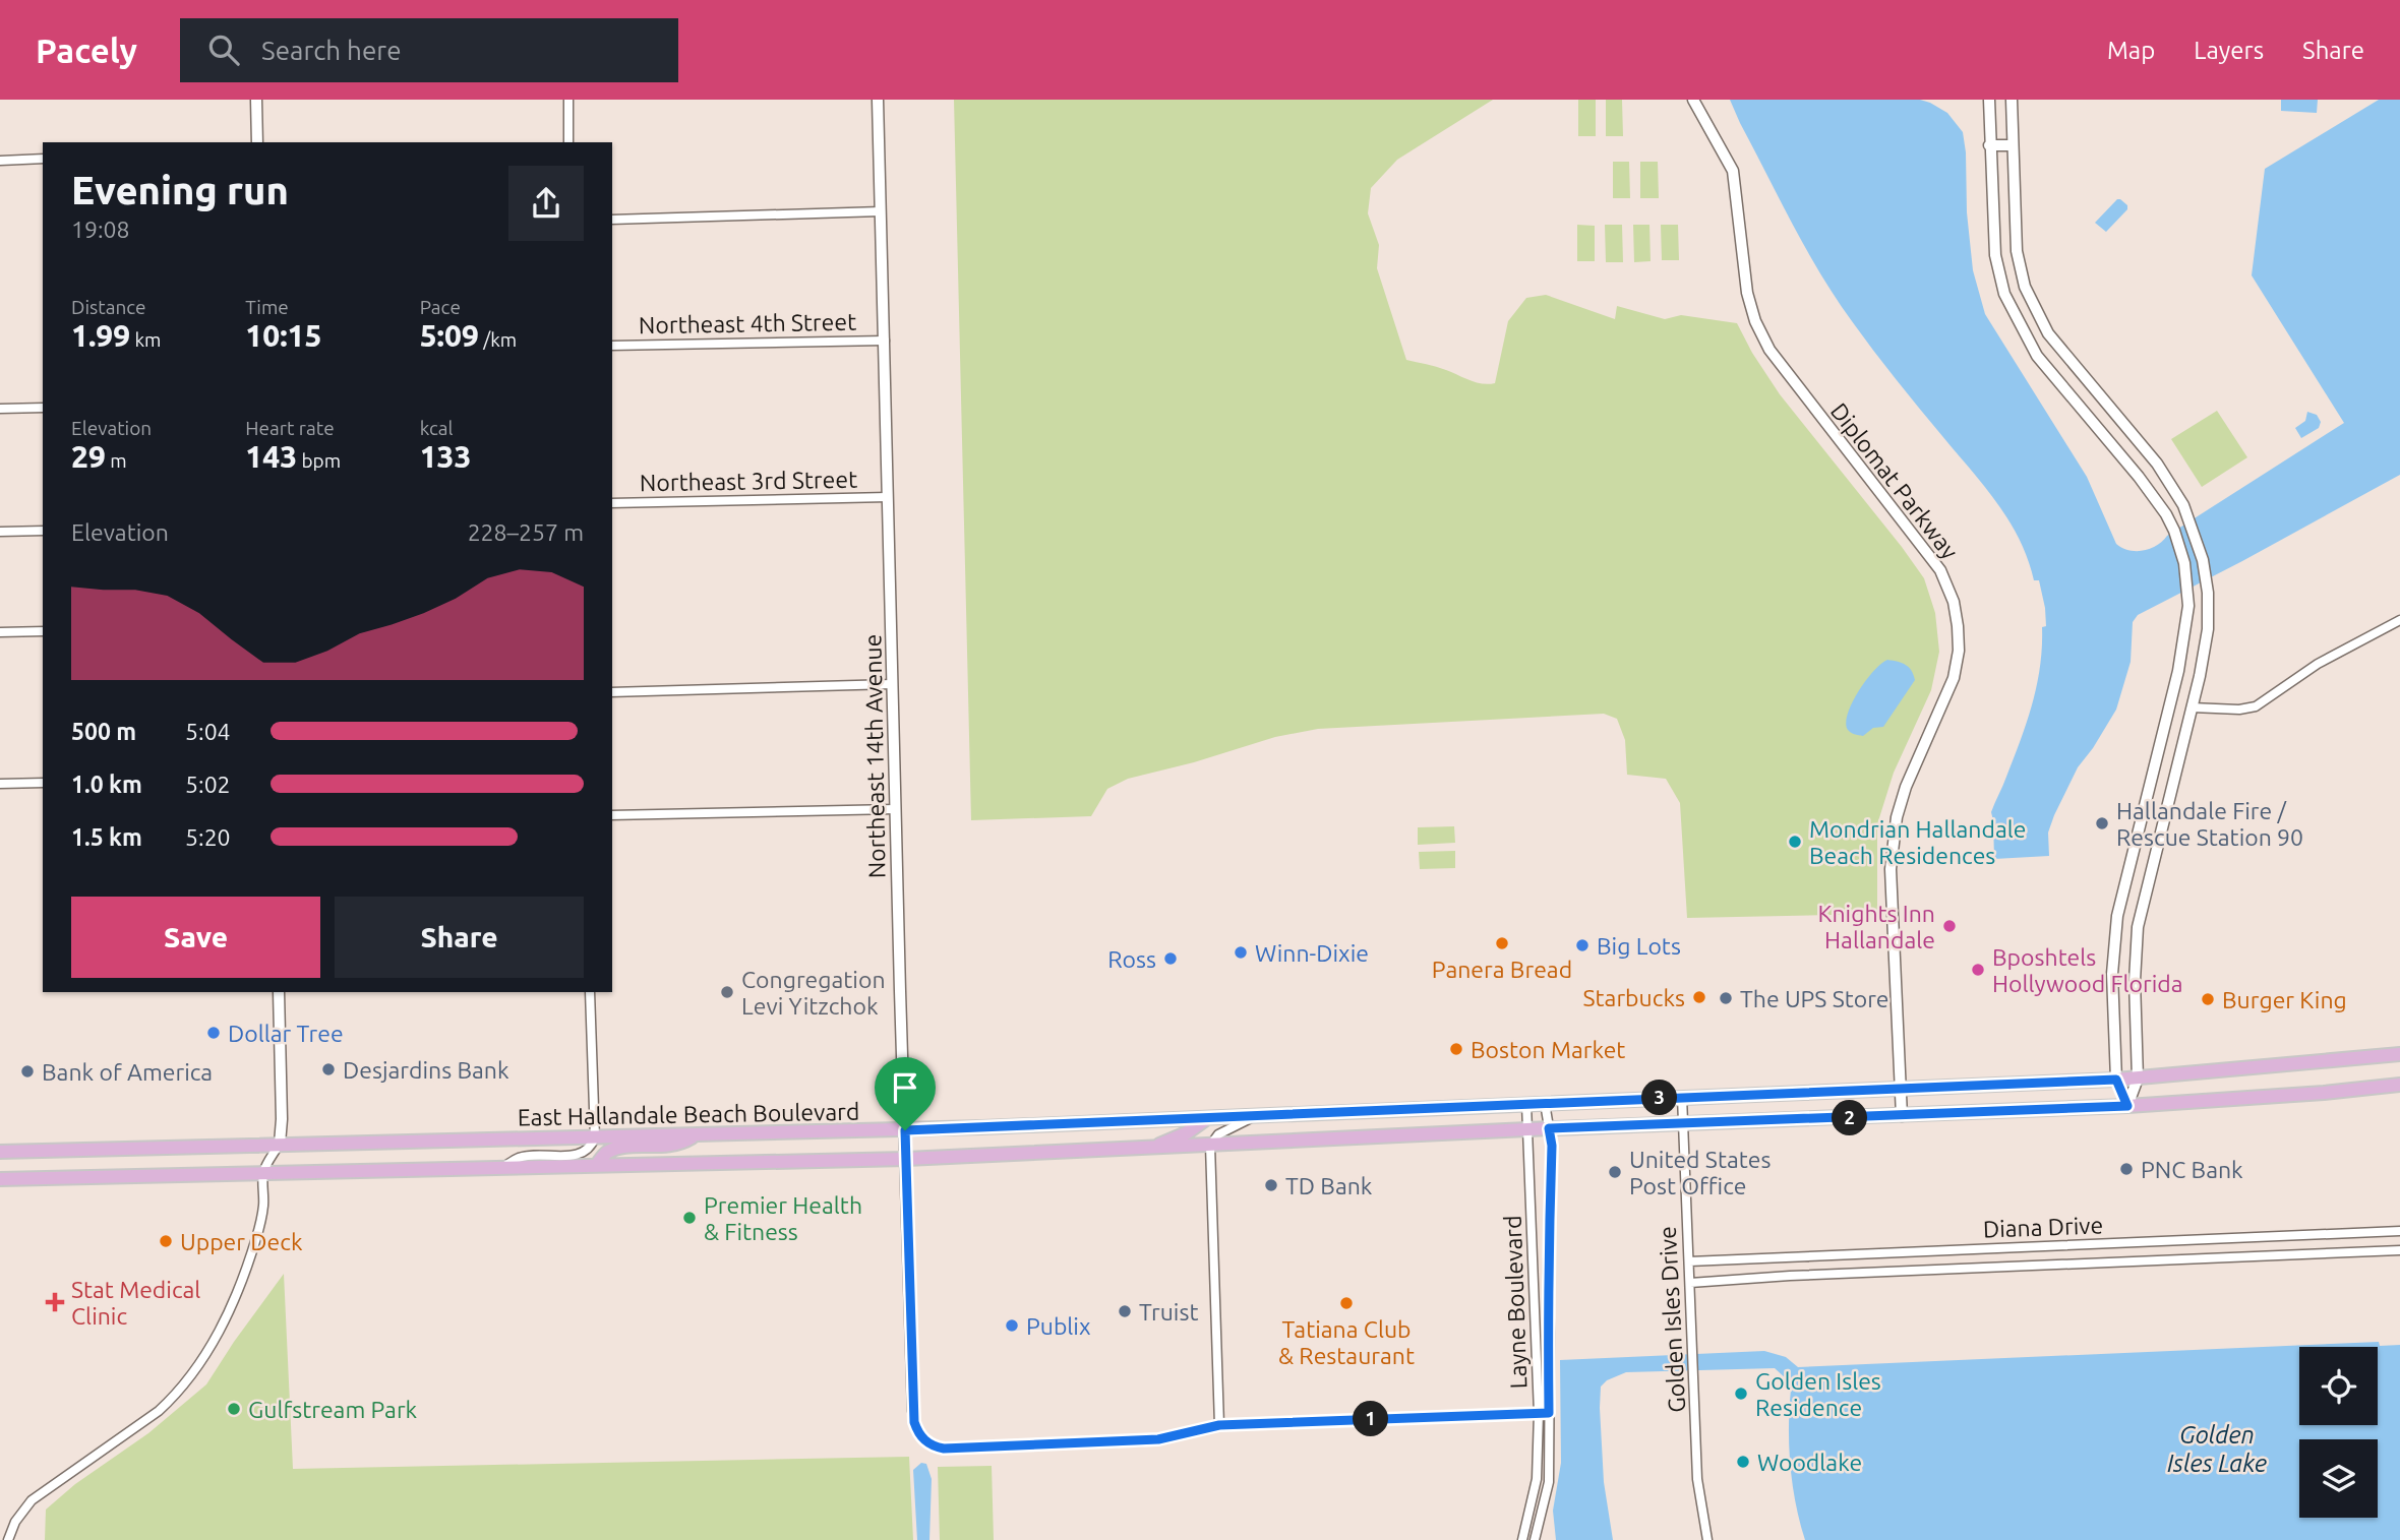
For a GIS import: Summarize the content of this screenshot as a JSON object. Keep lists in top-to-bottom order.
{
  "streets": {
    "main road": ["East Hallandale Beach Boulevard"],
    "street": [
      "Northeast 4th Street",
      "Northeast 3rd Street",
      "Diplomat Parkway",
      "Northeast 14th Avenue",
      "Diana Drive",
      "Layne Boulevard",
      "Golden Isles Drive"
    ]
  },
  "crossings": [
    ["Northeast 4th Street", "Northeast 14th Avenue"],
    ["Northeast 3rd Street", "Northeast 14th Avenue"],
    ["Diplomat Parkway", "East Hallandale Beach Boulevard"],
    ["Northeast 14th Avenue", "East Hallandale Beach Boulevard"],
    ["East Hallandale Beach Boulevard", "Layne Boulevard"],
    ["East Hallandale Beach Boulevard", "Golden Isles Drive"],
    ["Diana Drive", "Golden Isles Drive"]
  ],
  "water": ["Golden Isles Lake"],
  "places": {
    "other": [
      "Hallandale Fire / Rescue Station 90",
      "Mondrian Hallandale Beach Residences",
      "Knights Inn Hallandale",
      "Panera Bread",
      "Big Lots",
      "Winn-Dixie",
      "Ross",
      "Bposhtels Hollywood Florida",
      "Congregation Levi Yitzchok",
      "Starbucks",
      "The UPS Store",
      "Burger King",
      "Dollar Tree",
      "Boston Market",
      "Desjardins Bank",
      "Bank of America",
      "PNC Bank",
      "United States Post Office",
      "TD Bank",
      "Premier Health & Fitness",
      "Upper Deck",
      "Tatiana Club & Restaurant",
      "Truist",
      "Publix",
      "Golden Isles Residence",
      "Gulfstream Park",
      "Woodlake"
    ],
    "health": ["Stat Medical Clinic"]
  },
  "page": {
    "header": "Pacely",
    "search": "Search here",
    "nav": ["Map", "Layers", "Share"],
    "heading": ["Evening run", "19:08"],
    "stats": [
      ["Distance", "1.99 km"],
      ["Time", "10:15"],
      ["Pace", "5:09 /km"],
      ["Elevation", "29 m"],
      ["Heart rate", "143 bpm"],
      ["kcal", "133"]
    ],
    "chart": ["Elevation", "228–257 m"],
    "list": [
      {
        "name": "500 m",
        "note": "5:04"
      },
      {
        "name": "1.0 km",
        "note": "5:02"
      },
      {
        "name": "1.5 km",
        "note": "5:20"
      }
    ],
    "buttons": ["Save", "Share"],
    "pins": ["3", "2", "1"]
  }
}
